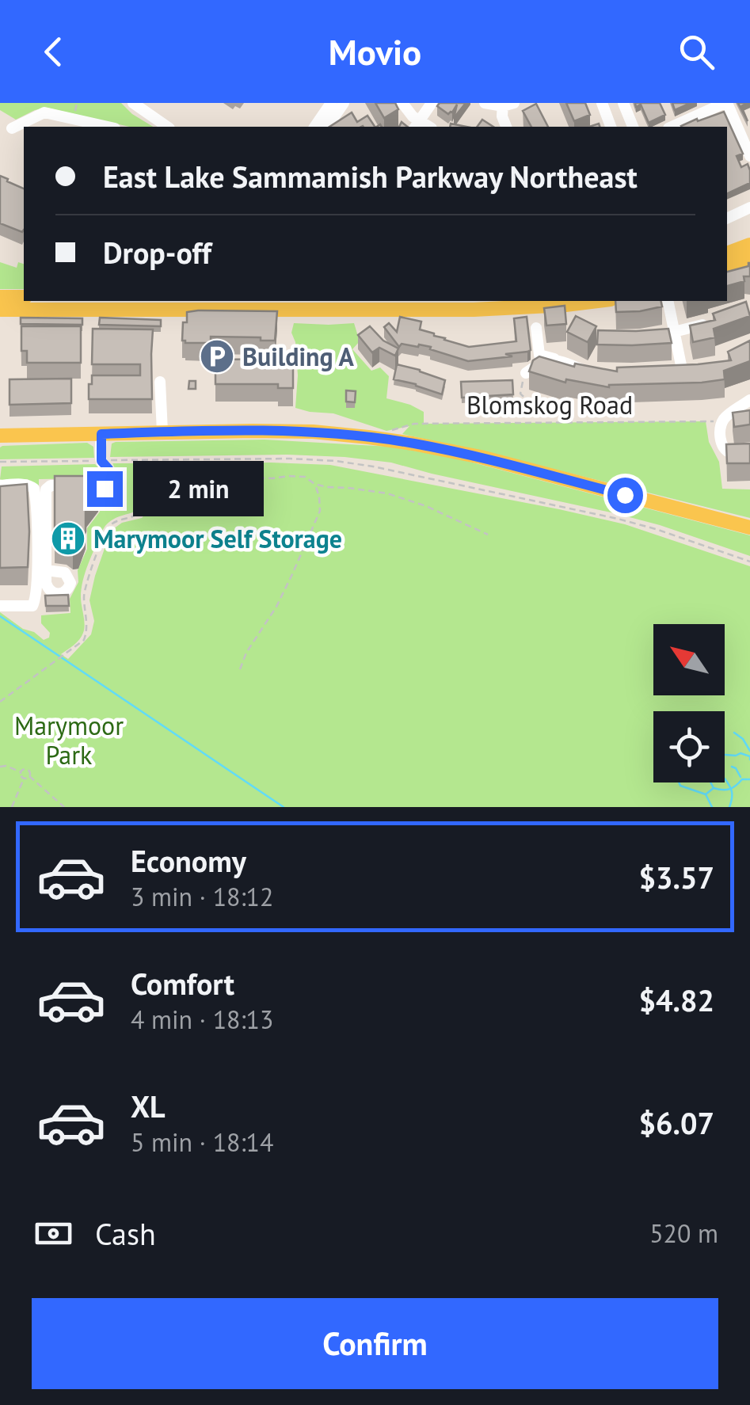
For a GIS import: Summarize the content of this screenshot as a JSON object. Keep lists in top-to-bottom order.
{
  "streets": {
    "path": ["Blomskog Road"]
  },
  "parks": ["Marymoor Park"],
  "places": {
    "parking": ["Building A"],
    "building": ["Marymoor Self Storage"]
  },
  "north": "top left",
  "page": {
    "header": "Movio",
    "banner": ["East Lake Sammamish Parkway Northeast", "Drop-off"],
    "bubble": "2 min",
    "list": [
      {
        "name": "Economy",
        "note": "3 min · 18:12",
        "value": "$3.57"
      },
      {
        "name": "Comfort",
        "note": "4 min · 18:13",
        "value": "$4.82"
      },
      {
        "name": "XL",
        "note": "5 min · 18:14",
        "value": "$6.07"
      }
    ],
    "pay": ["Cash", "520 m"],
    "buttons": "Confirm"
  }
}
